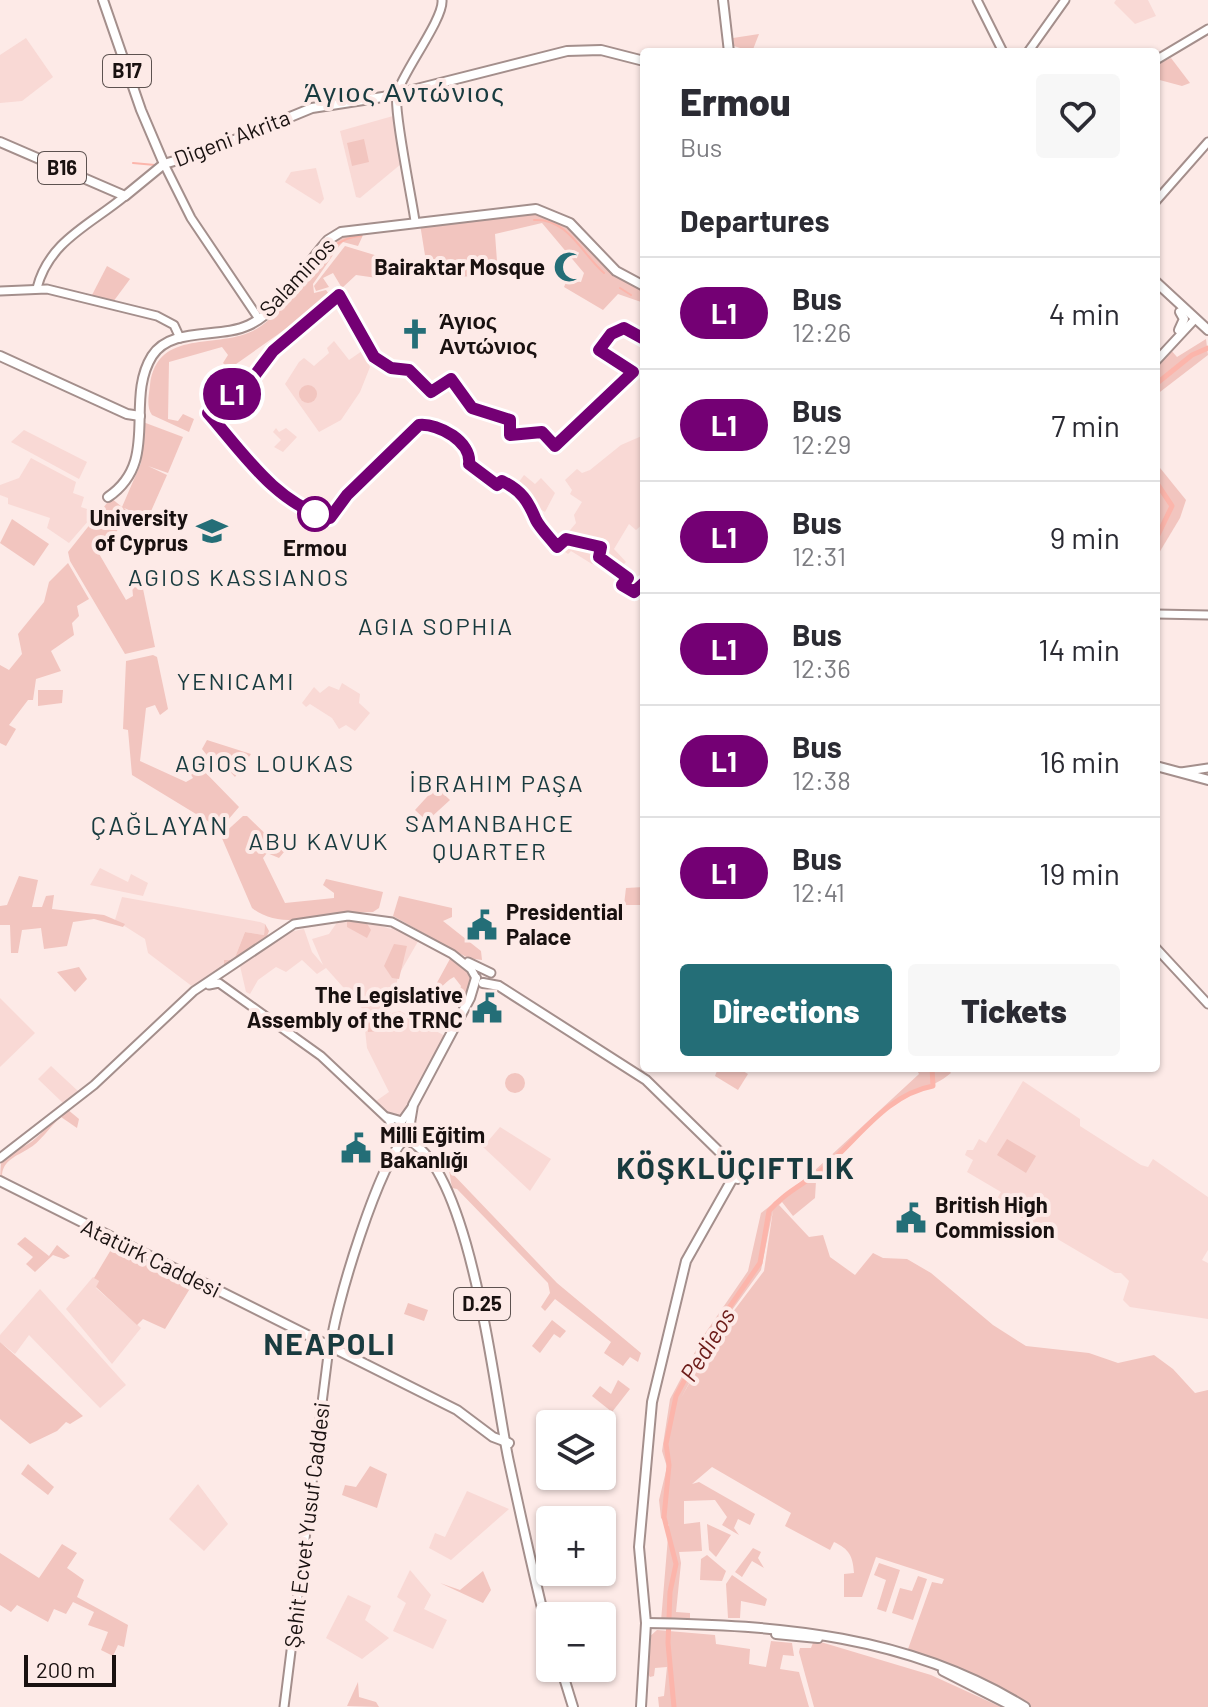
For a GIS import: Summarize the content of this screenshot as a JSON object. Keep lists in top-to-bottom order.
{
  "streets": {
    "main road": [
      "B17",
      "Digeni Akrita",
      "B16",
      "Salaminos",
      "Atatürk Caddesi",
      "D.25",
      "Şehit Ecvet Yusuf Caddesi"
    ]
  },
  "crossings": [
    ["B17", "Digeni Akrita"],
    ["Digeni Akrita", "B16"],
    ["Atatürk Caddesi", "D.25"],
    ["Atatürk Caddesi", "Şehit Ecvet Yusuf Caddesi"],
    ["D.25", "Şehit Ecvet Yusuf Caddesi"]
  ],
  "districts": [
    "Άγιος Αντώνιος",
    "AGIOS KASSIANOS",
    "AGIA SOPHIA",
    "YENICAMI",
    "AGIOS LOUKAS",
    "İBRAHIM PAŞA",
    "SAMANBAHCE QUARTER",
    "ÇAĞLAYAN",
    "ABU KAVUK",
    "KÖŞKLÜÇIFTLIK",
    "NEAPOLI"
  ],
  "water": ["Pedieos"],
  "places": {
    "mosque": ["Bairaktar Mosque"],
    "church": ["Άγιος Αντώνιος"],
    "other": ["Ermou"],
    "school or university": ["University of Cyprus"],
    "public building": [
      "Presidential Palace",
      "The Legislative Assembly of the TRNC",
      "Milli Eğitim Bakanlığı",
      "British High Commission"
    ]
  },
  "lines": ["bus line L1"],
  "scale_bar": "200 m",
  "page": {
    "on_map": "L1",
    "heading": [
      ["Ermou", "Bus"],
      "Departures"
    ],
    "list": [
      {
        "mark": "L1",
        "name": "Bus",
        "note": "12:26",
        "value": "4 min"
      },
      {
        "mark": "L1",
        "name": "Bus",
        "note": "12:29",
        "value": "7 min"
      },
      {
        "mark": "L1",
        "name": "Bus",
        "note": "12:31",
        "value": "9 min"
      },
      {
        "mark": "L1",
        "name": "Bus",
        "note": "12:36",
        "value": "14 min"
      },
      {
        "mark": "L1",
        "name": "Bus",
        "note": "12:38",
        "value": "16 min"
      },
      {
        "mark": "L1",
        "name": "Bus",
        "note": "12:41",
        "value": "19 min"
      }
    ],
    "buttons": ["Directions", "Tickets"],
    "map_buttons": ["+", "−"],
    "scale": "200 m"
  }
}
